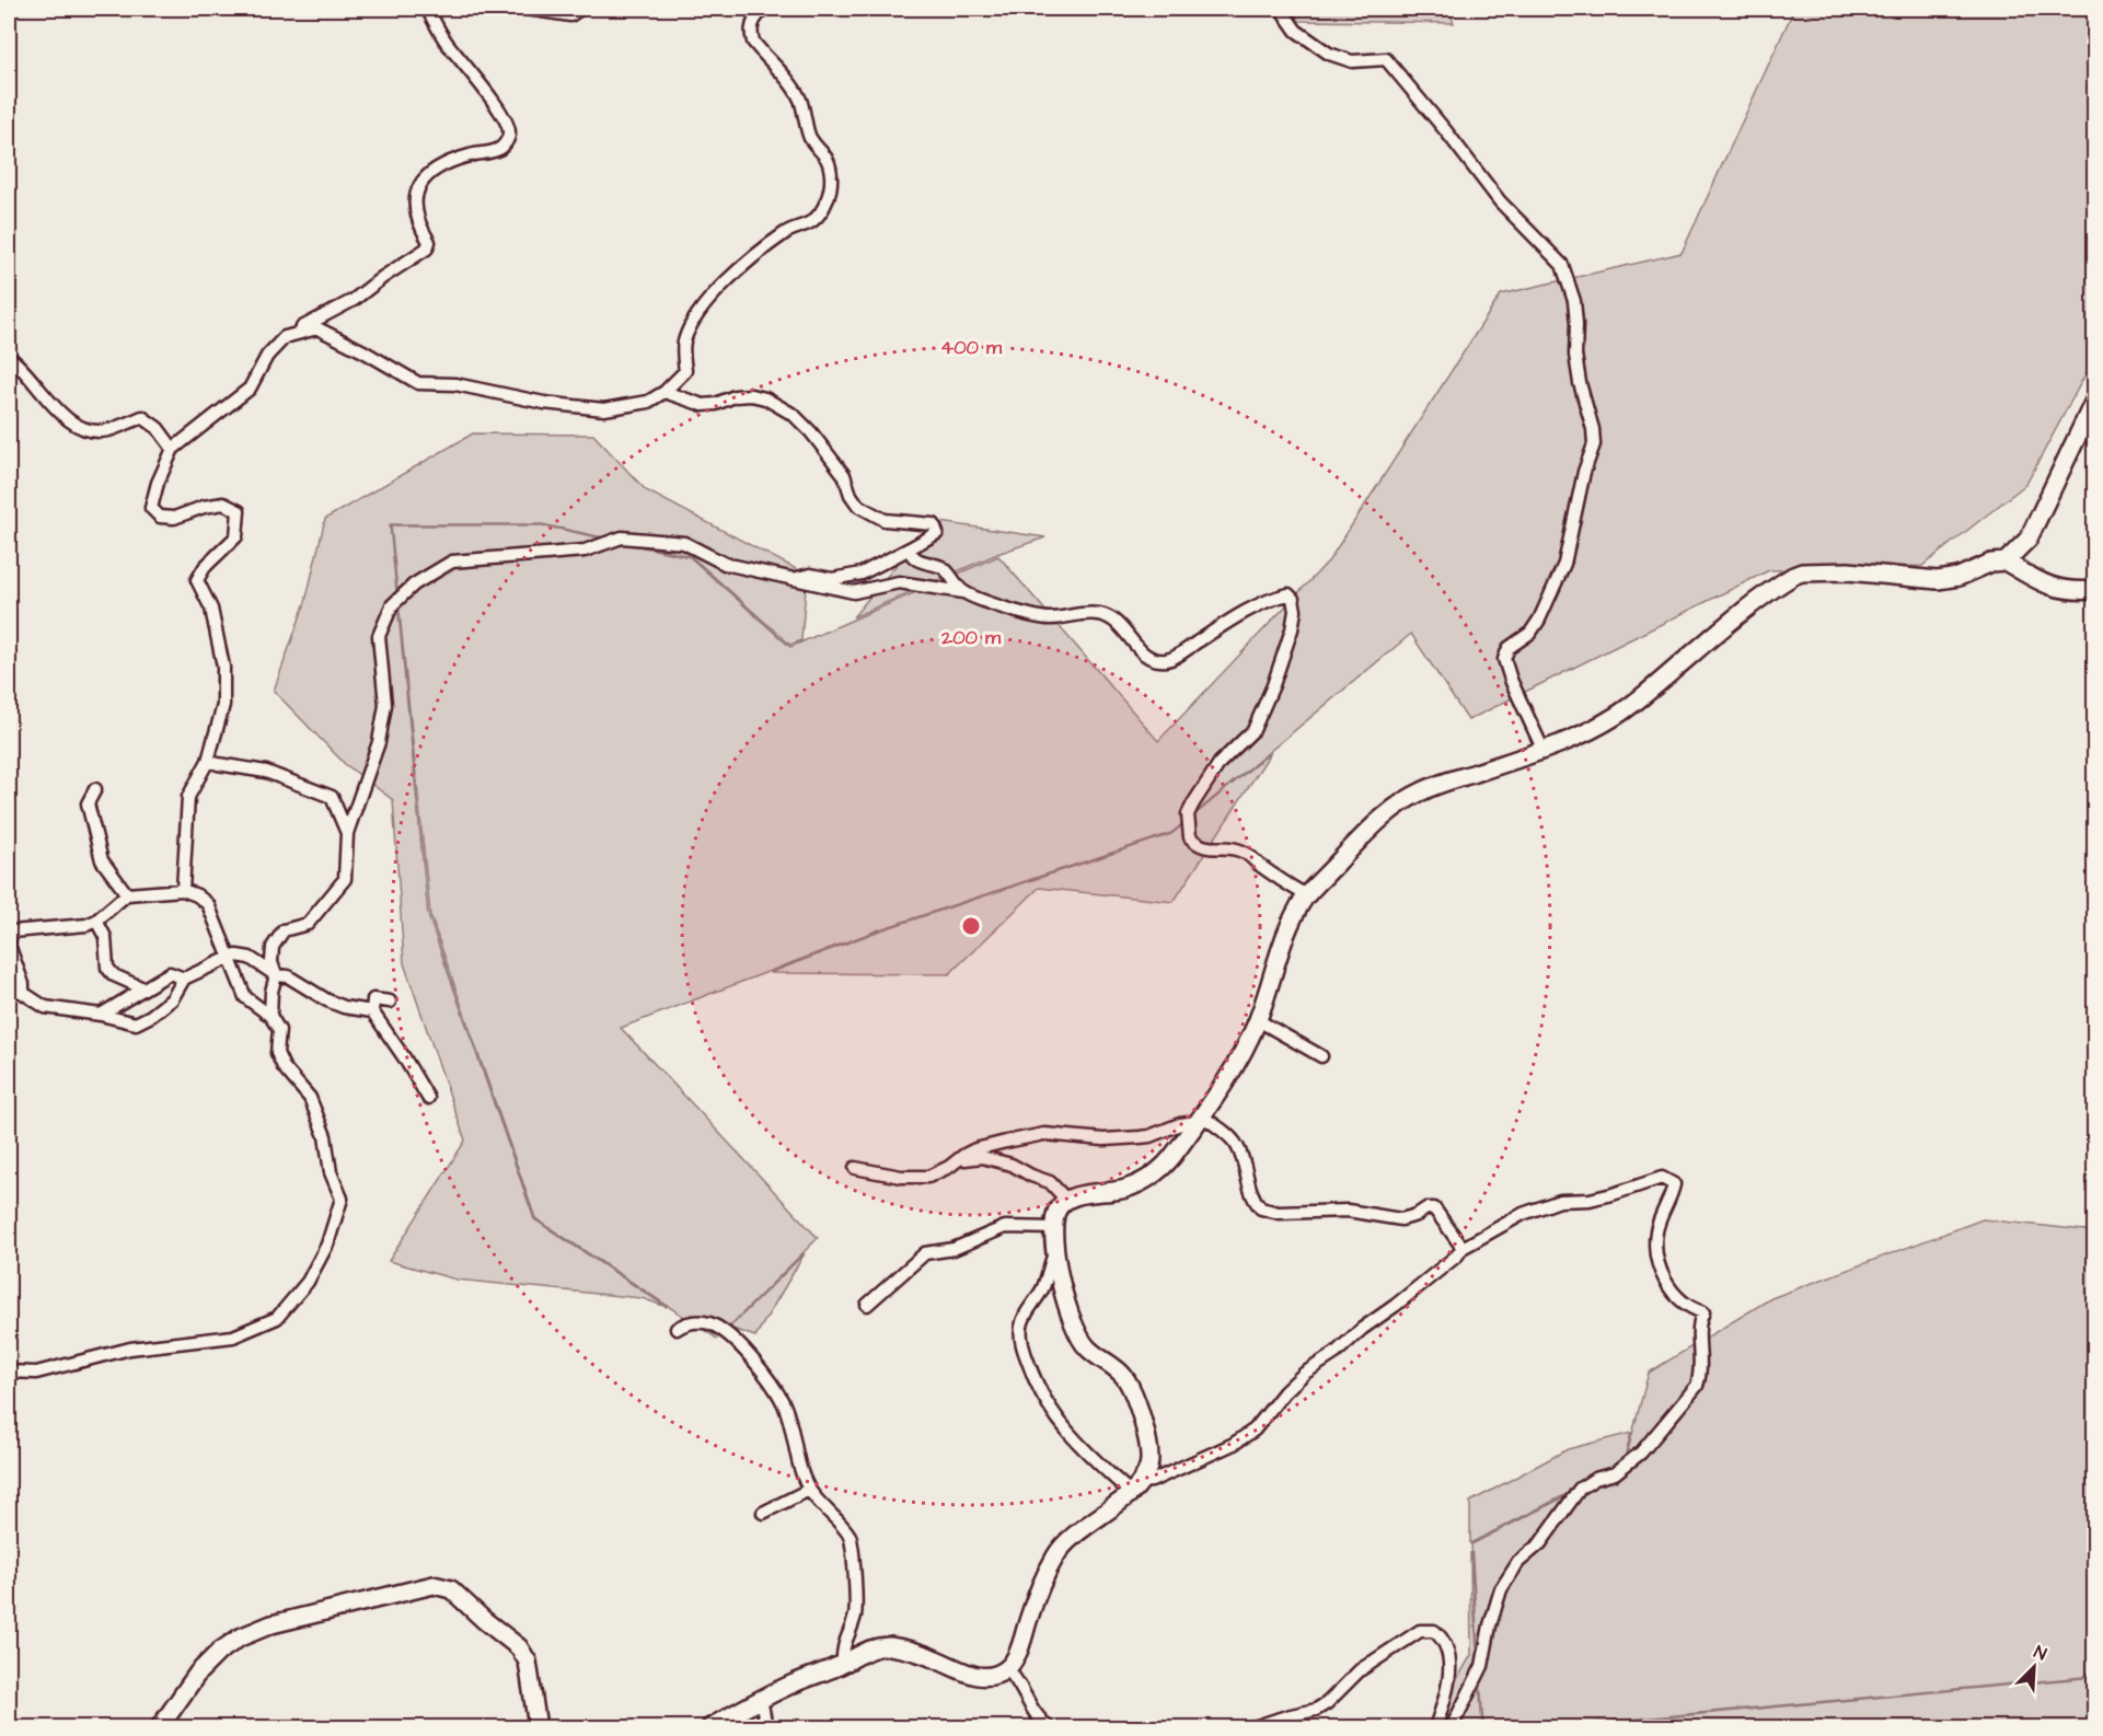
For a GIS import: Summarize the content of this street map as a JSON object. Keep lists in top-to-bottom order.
{
  "north": "top right",
  "rings": ["400 m", "200 m"]
}
